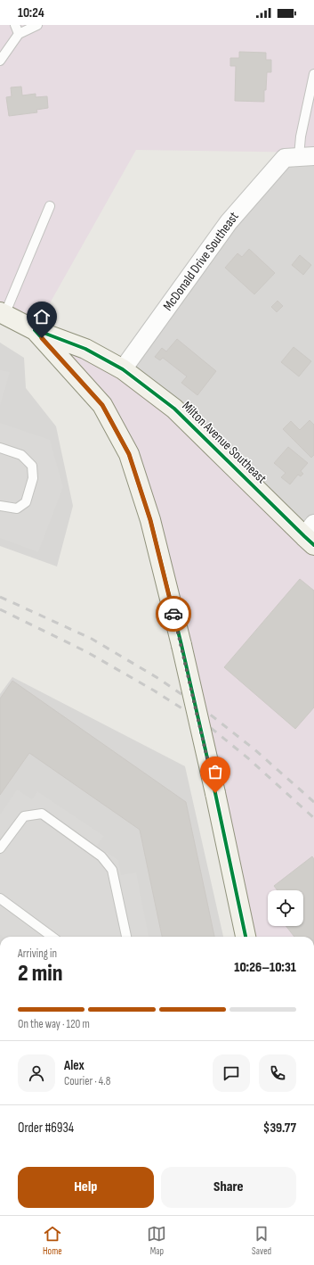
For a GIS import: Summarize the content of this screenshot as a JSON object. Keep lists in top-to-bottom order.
{
  "streets": {
    "street": ["McDonald Drive Southeast", "Milton Avenue Southeast"]
  },
  "crossings": [
    ["McDonald Drive Southeast", "Milton Avenue Southeast"]
  ],
  "page": {
    "status": "10:24",
    "heading": ["2 min", "Arriving in", "10:26–10:31"],
    "panel": [
      "Alex",
      "Courier · 4.8",
      "Order #6934",
      "$39.77"
    ],
    "bar": "On the way · 120 m",
    "buttons": ["Help", "Share"],
    "tabs": ["Home", "Map", "Saved"]
  }
}
